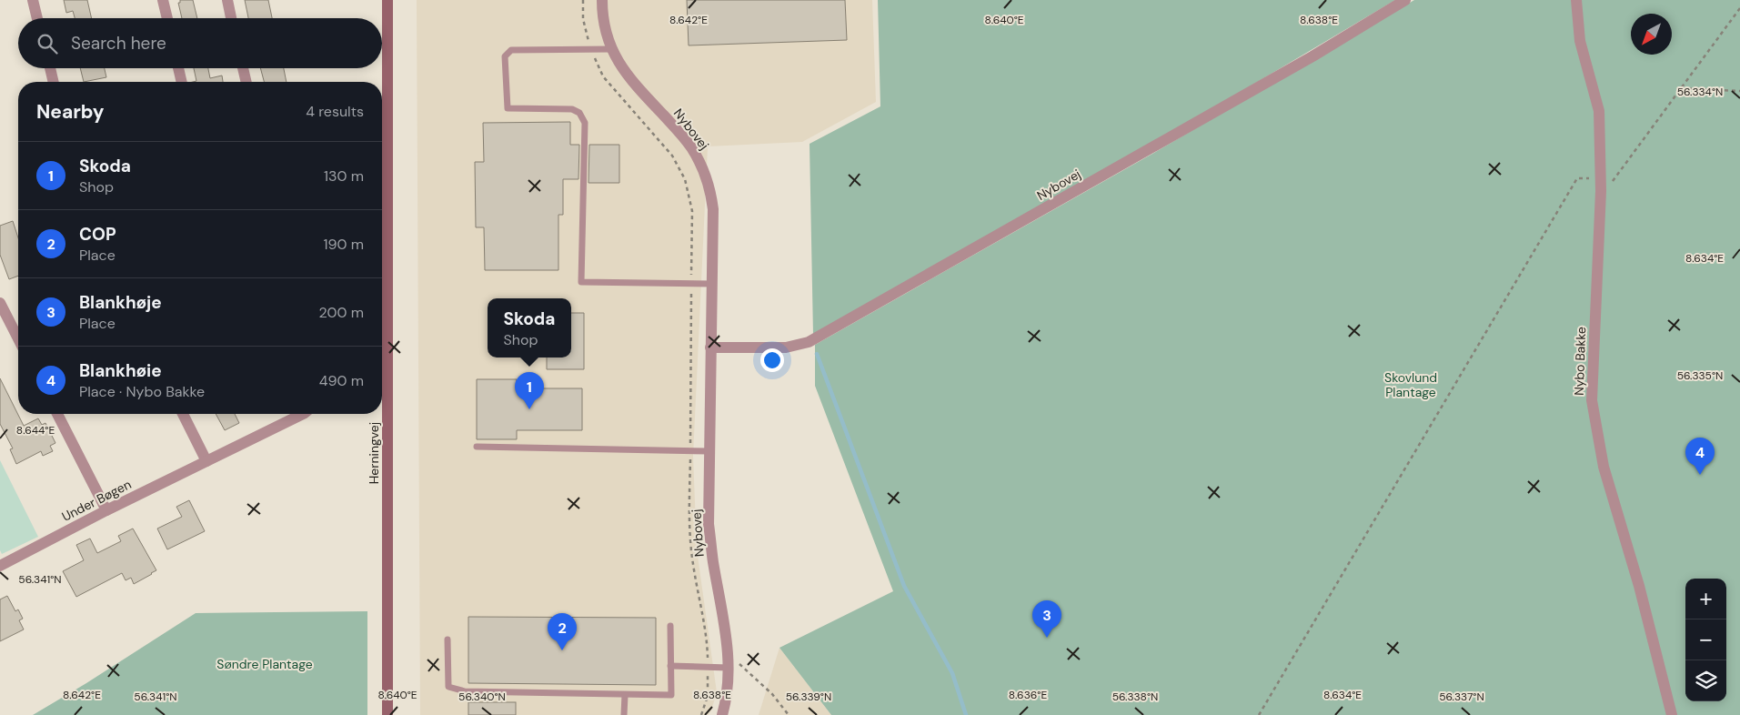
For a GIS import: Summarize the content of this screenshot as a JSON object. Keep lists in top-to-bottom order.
{
  "streets": {
    "main road": ["Herningvej"],
    "street": ["Nybovej", "Nybo Bakke", "Under Bøgen"]
  },
  "parks": ["Skovlund Plantage", "Søndre Plantage"],
  "north": "bottom left",
  "page": {
    "search": "Search here",
    "heading": ["Nearby", "4 results"],
    "list": [
      {
        "mark": "1",
        "name": "Skoda",
        "note": "Shop",
        "value": "130 m"
      },
      {
        "mark": "2",
        "name": "COP",
        "note": "Place",
        "value": "190 m"
      },
      {
        "mark": "3",
        "name": "Blankhøje",
        "note": "Place",
        "value": "200 m"
      },
      {
        "mark": "4",
        "name": "Blankhøie",
        "note": "Place · Nybo Bakke",
        "value": "490 m"
      }
    ],
    "popup": ["Skoda", "Shop"],
    "pins": [
      "1",
      "4",
      "3",
      "2"
    ],
    "map_buttons": ["+", "−"]
  },
  "coordinates": [
    "8.642°E",
    "8.640°E",
    "8.638°E",
    "56.334°N",
    "8.634°E",
    "56.335°N",
    "8.644°E",
    "56.341°N",
    "8.636°E",
    "56.340°N",
    "56.339°N",
    "56.338°N",
    "56.337°N"
  ]
}
